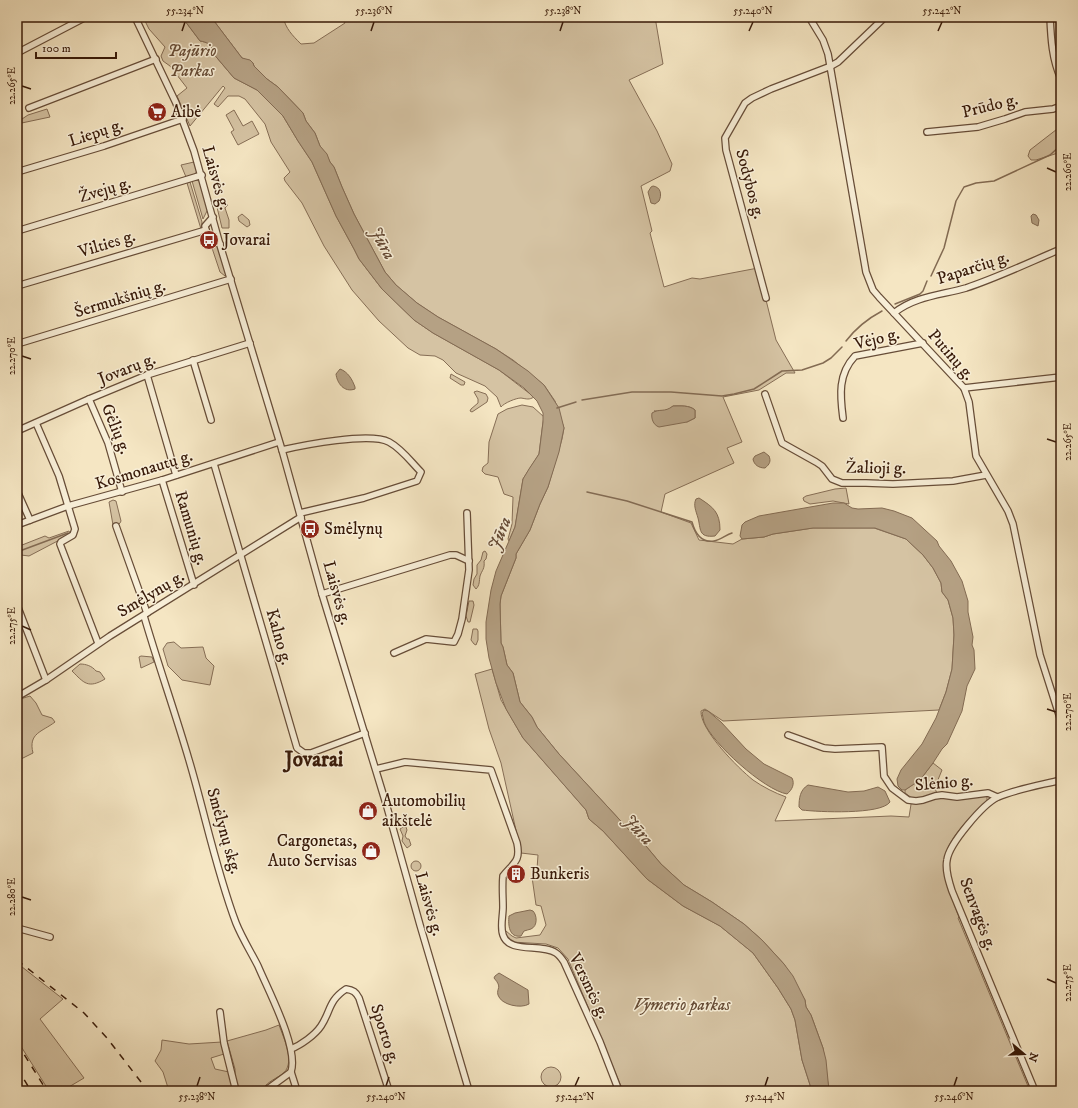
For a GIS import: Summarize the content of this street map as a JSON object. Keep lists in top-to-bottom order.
{
  "streets": {
    "street": [
      "Prūdo g.",
      "Liepų g.",
      "Laisvės g.",
      "Sodybos g.",
      "Žvejų g.",
      "Vilties g.",
      "Paparčių g.",
      "Šermukšnių g.",
      "Vėjo g.",
      "Putinų g.",
      "Jovarų g.",
      "Gėlių g.",
      "Žalioji g.",
      "Kosmonautų g.",
      "Ramunių g.",
      "Smėlynų g.",
      "Kalno g.",
      "Slėnio g.",
      "Smėlynų skg.",
      "Senvagės g.",
      "Versmės g.",
      "Sporto g."
    ]
  },
  "crossings": [
    ["Liepų g.", "Laisvės g."],
    ["Laisvės g.", "Žvejų g."],
    ["Laisvės g.", "Šermukšnių g."],
    ["Laisvės g.", "Jovarų g."],
    ["Laisvės g.", "Kosmonautų g."],
    ["Laisvės g.", "Smėlynų g."],
    ["Laisvės g.", "Kalno g."],
    ["Laisvės g.", "Versmės g."],
    ["Sodybos g.", "Putinų g."],
    ["Paparčių g.", "Putinų g."],
    ["Vėjo g.", "Putinų g."],
    ["Putinų g.", "Žalioji g."],
    ["Jovarų g.", "Gėlių g."],
    ["Gėlių g.", "Kosmonautų g."],
    ["Kosmonautų g.", "Ramunių g."],
    ["Kosmonautų g.", "Kalno g."],
    ["Ramunių g.", "Smėlynų g."],
    ["Smėlynų g.", "Kalno g."],
    ["Smėlynų g.", "Smėlynų skg."],
    ["Slėnio g.", "Senvagės g."],
    ["Smėlynų skg.", "Sporto g."]
  ],
  "districts": ["Jovarai"],
  "water": ["Jūra"],
  "parks": ["Pajūrio Parkas", "Vymerio parkas"],
  "places": {
    "supermarket": ["Aibė"],
    "bus stop": ["Jovarai", "Smėlynų"],
    "shop": ["Automobilių aikštelė", "Cargonetas, Auto Servisas"],
    "building": ["Bunkeris"]
  },
  "scale_bar": "100 m",
  "north": "right",
  "coordinates": [
    "55.234°N",
    "55.236°N",
    "55.238°N",
    "55.240°N",
    "55.242°N",
    "22.265°E",
    "22.260°E",
    "22.270°E",
    "22.275°E",
    "22.280°E",
    "55.244°N",
    "55.246°N"
  ]
}
